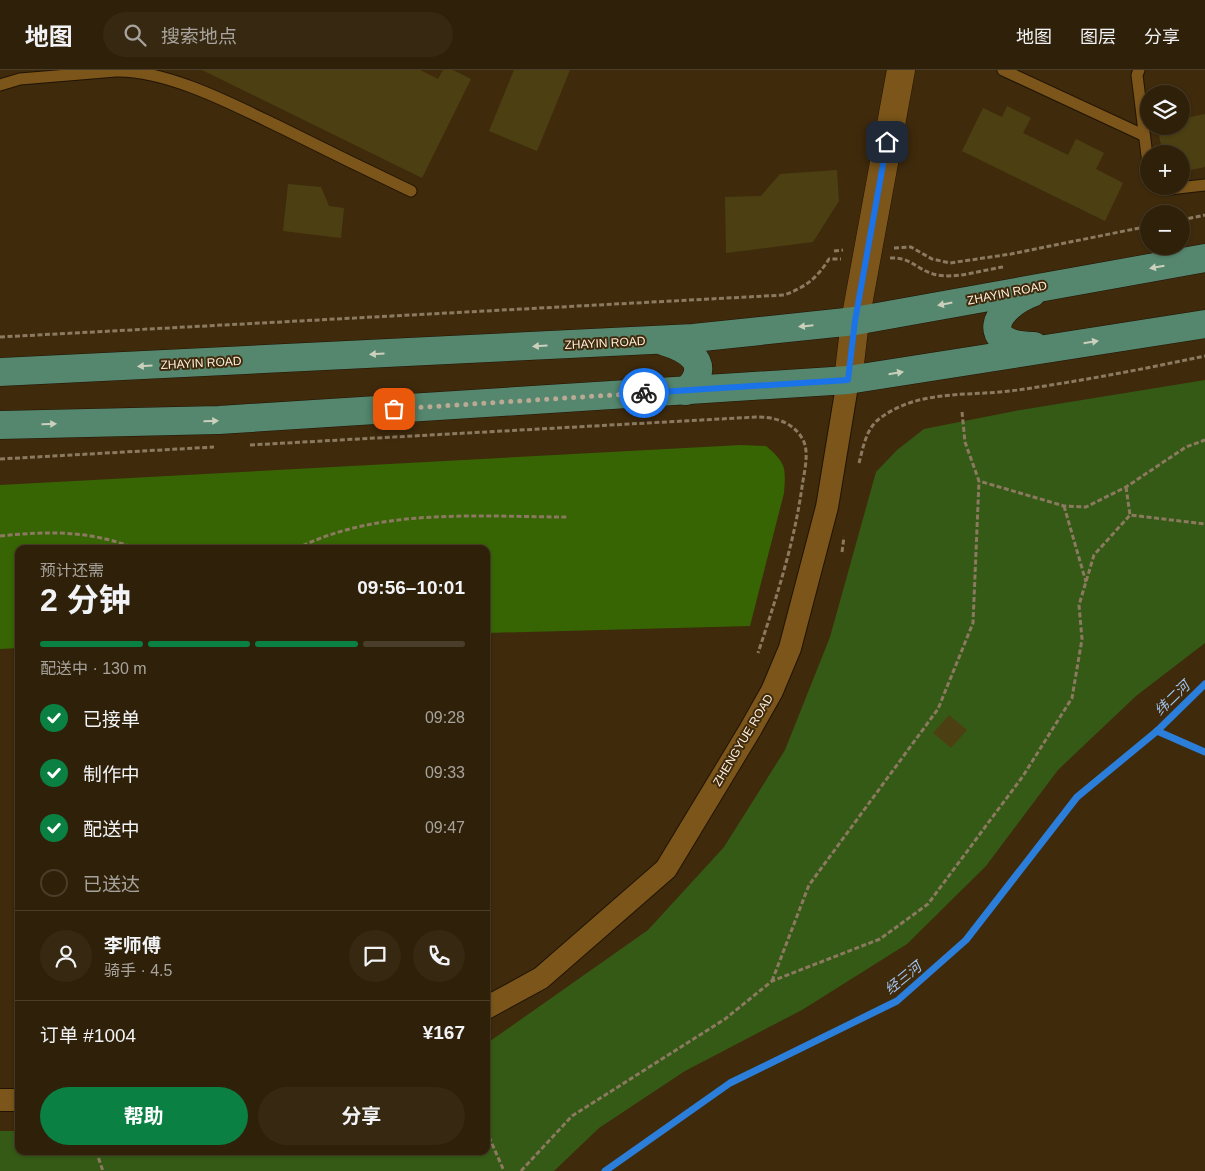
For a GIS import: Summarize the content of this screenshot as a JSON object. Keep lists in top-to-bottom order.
{
  "streets": {
    "main road": ["ZHAYIN ROAD"],
    "street": ["ZHENGYUE ROAD"]
  },
  "water": ["纬二河", "经三河"],
  "page": {
    "header": "地图",
    "search": "搜索地点",
    "nav": ["地图", "图层", "分享"],
    "map_buttons": ["+", "−"],
    "heading": ["2 分钟", "预计还需", "09:56–10:01"],
    "panel": [
      "李师傅",
      "骑手 · 4.5",
      "订单 #1004",
      "¥167"
    ],
    "bar": "配送中 · 130 m",
    "list": [
      ["已接单", "09:28"],
      ["制作中", "09:33"],
      ["配送中", "09:47"],
      "已送达"
    ],
    "buttons": ["帮助", "分享"]
  }
}
